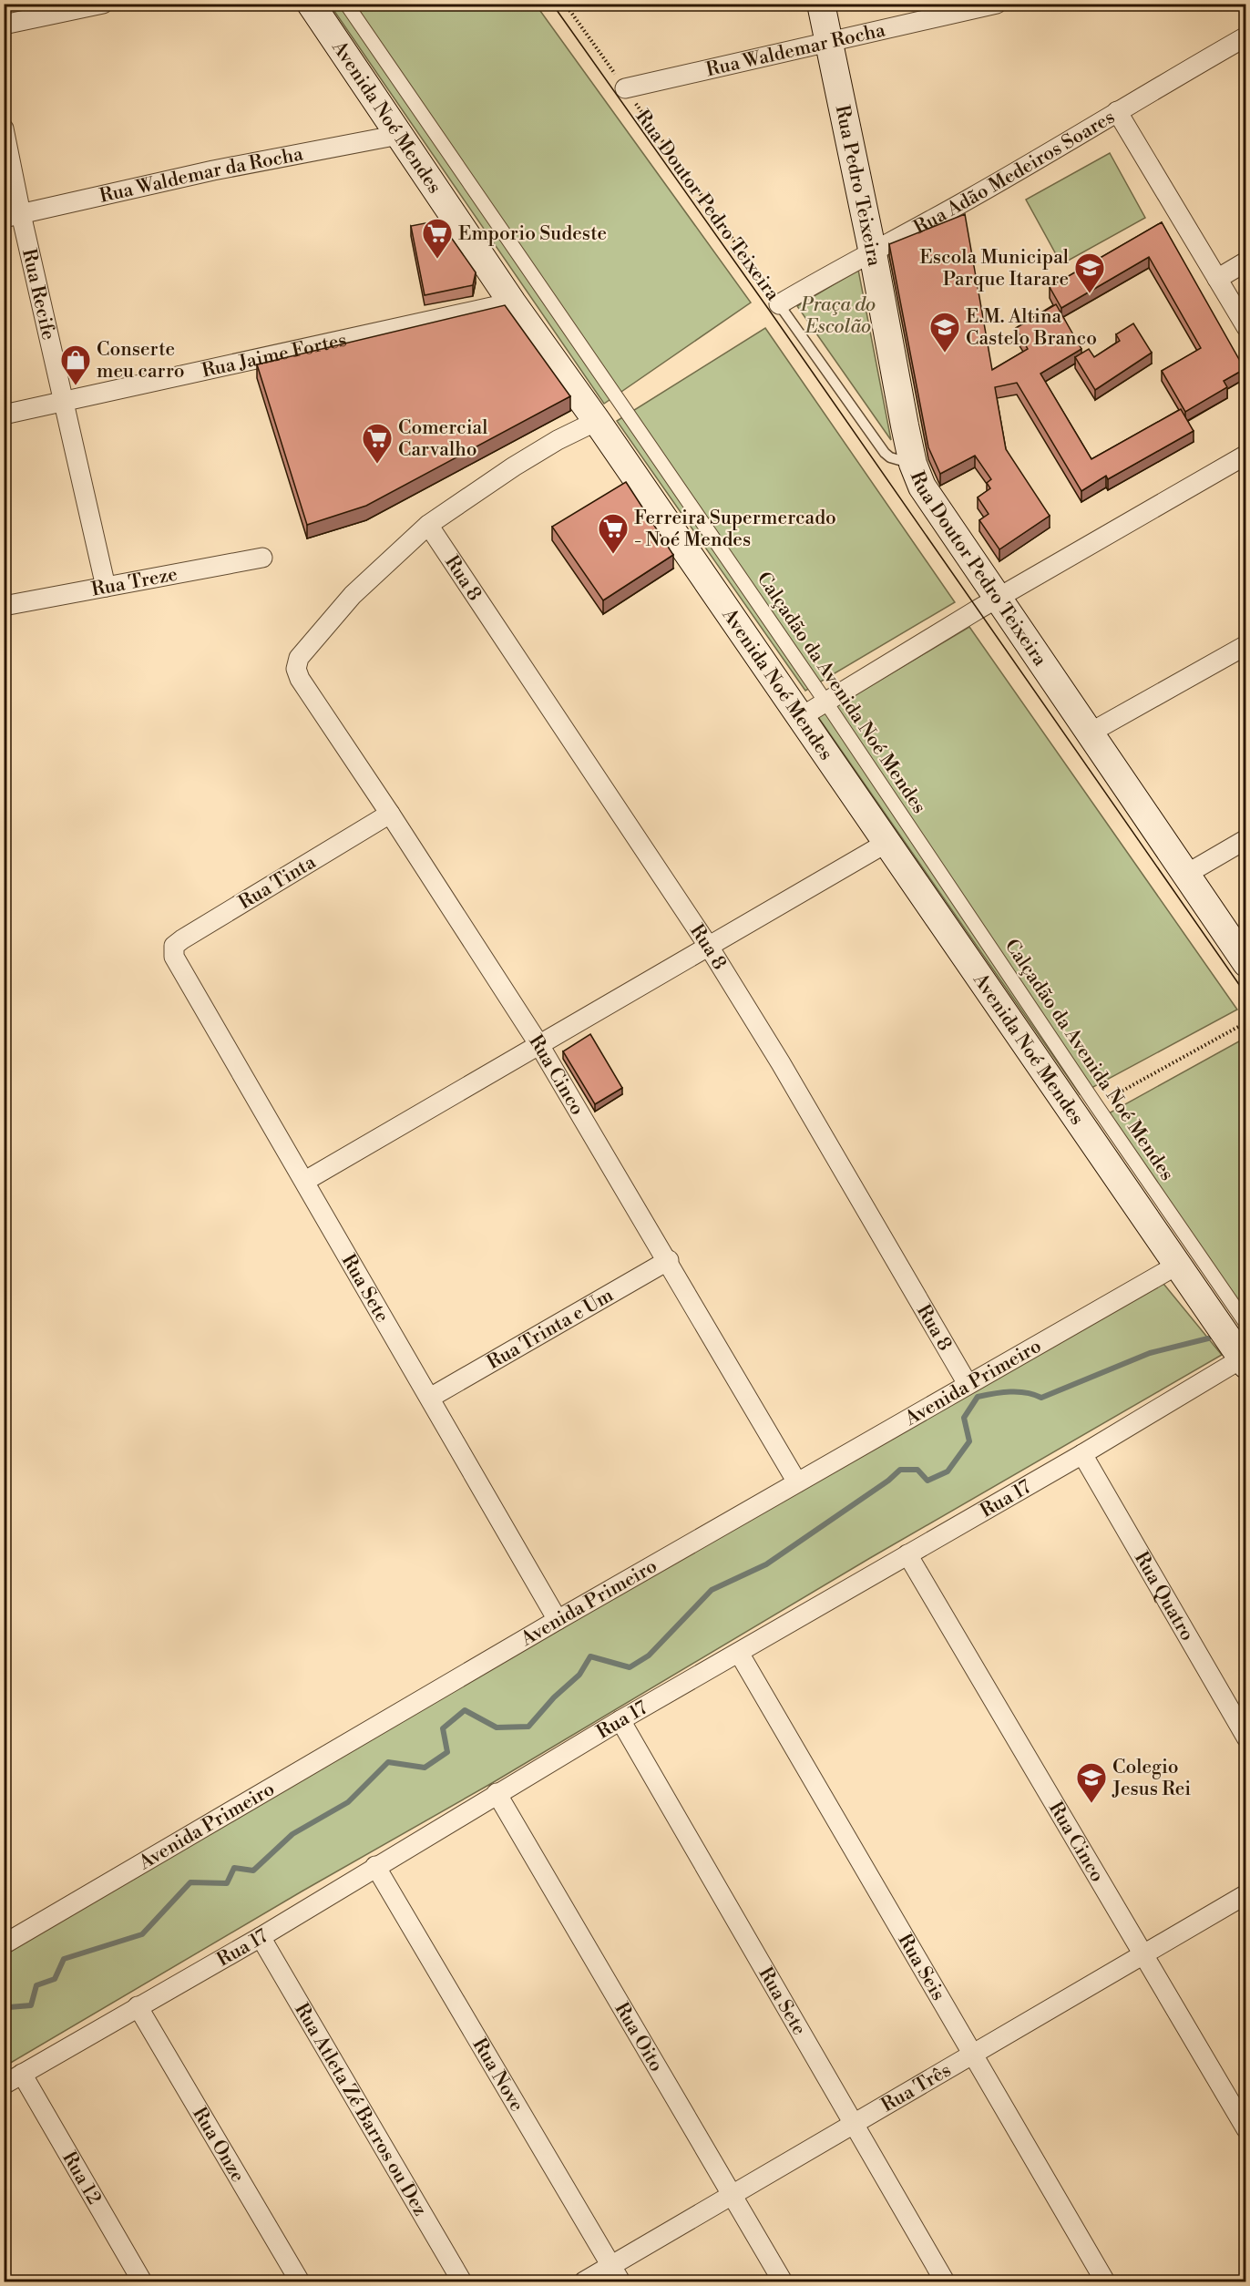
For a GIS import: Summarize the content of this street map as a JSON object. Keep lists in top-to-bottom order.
{
  "streets": {
    "main road": ["Avenida Noé Mendes", "Rua Pedro Teixeira", "Rua Doutor Pedro Teixeira"],
    "street": [
      "Rua Waldemar Rocha",
      "Rua Adão Medeiros Soares",
      "Rua Waldemar da Rocha",
      "Rua Recife",
      "Rua Jaime Fortes",
      "Rua 8",
      "Rua Treze",
      "Calçadão da Avenida Noé Mendes",
      "Rua Tinta",
      "Rua Cinco",
      "Rua Sete",
      "Rua Trinta e Um",
      "Avenida Primeiro",
      "Rua 17",
      "Rua Quatro",
      "Rua Seis",
      "Rua Oito",
      "Rua Nove",
      "Rua Três",
      "Rua Atleta Zé Barros ou Dez",
      "Rua Onze",
      "Rua 12"
    ]
  },
  "crossings": [
    ["Rua Waldemar Rocha", "Rua Pedro Teixeira"],
    ["Rua Waldemar Rocha", "Rua Doutor Pedro Teixeira"],
    ["Avenida Noé Mendes", "Rua Waldemar da Rocha"],
    ["Avenida Noé Mendes", "Rua Jaime Fortes"],
    ["Avenida Noé Mendes", "Avenida Primeiro"],
    ["Avenida Noé Mendes", "Rua 17"],
    ["Rua Adão Medeiros Soares", "Rua Pedro Teixeira"],
    ["Rua Adão Medeiros Soares", "Rua Doutor Pedro Teixeira"],
    ["Rua Waldemar da Rocha", "Rua Recife"],
    ["Rua Pedro Teixeira", "Rua Doutor Pedro Teixeira"],
    ["Rua Recife", "Rua Jaime Fortes"],
    ["Rua Recife", "Rua Treze"],
    ["Rua 8", "Rua Cinco"],
    ["Rua 8", "Avenida Primeiro"],
    ["Rua Tinta", "Rua Cinco"],
    ["Rua Tinta", "Rua Sete"],
    ["Rua Cinco", "Rua Trinta e Um"],
    ["Rua Cinco", "Avenida Primeiro"],
    ["Rua Cinco", "Rua 17"],
    ["Rua Cinco", "Rua Três"],
    ["Rua Sete", "Rua Trinta e Um"],
    ["Rua Sete", "Avenida Primeiro"],
    ["Rua Sete", "Rua 17"],
    ["Rua Sete", "Rua Três"],
    ["Rua 17", "Rua Quatro"],
    ["Rua 17", "Rua Seis"],
    ["Rua 17", "Rua Oito"],
    ["Rua 17", "Rua Nove"],
    ["Rua 17", "Rua Atleta Zé Barros ou Dez"],
    ["Rua 17", "Rua Onze"],
    ["Rua 17", "Rua 12"],
    ["Rua Seis", "Rua Três"],
    ["Rua Oito", "Rua Três"],
    ["Rua Nove", "Rua Três"]
  ],
  "parks": ["Praça do Escolão"],
  "places": {
    "supermarket": ["Emporio Sudeste", "Comercial Carvalho", "Ferreira Supermercado - Noé Mendes"],
    "school or university": ["Escola Municipal Parque Itarare", "E.M. Altina Castelo Branco", "Colegio Jesus Rei"],
    "shop": ["Conserte meu carro"]
  }
}
